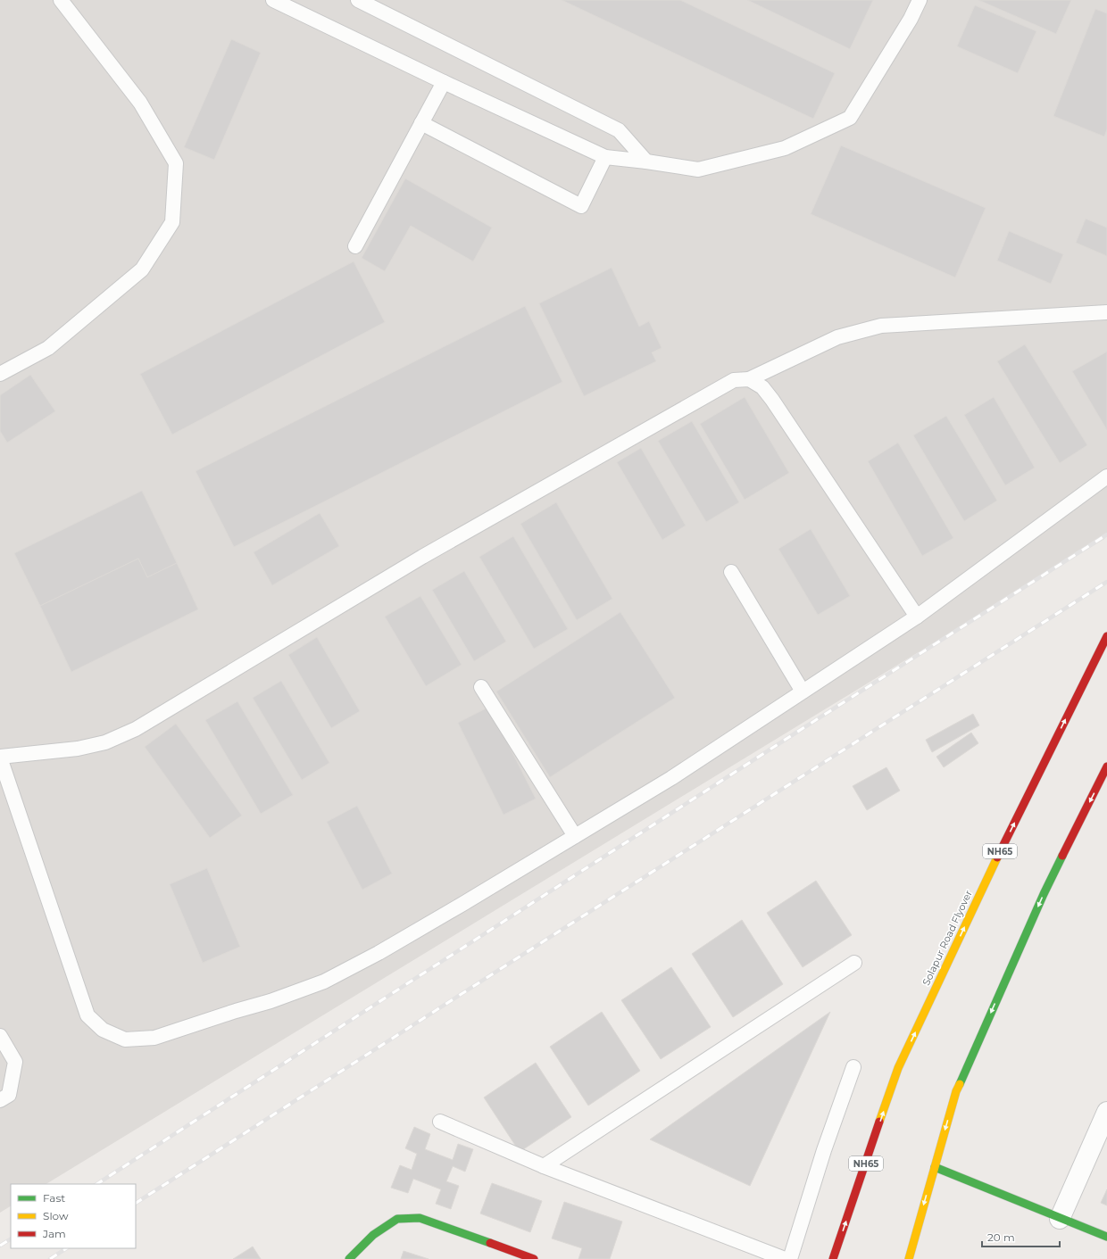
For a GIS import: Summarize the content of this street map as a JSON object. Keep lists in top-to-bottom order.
{
  "streets": {
    "main road": ["NH65", "Solapur Road Flyover"]
  },
  "legend": ["Fast", "Slow", "Jam"],
  "scale_bar": "20 m"
}
